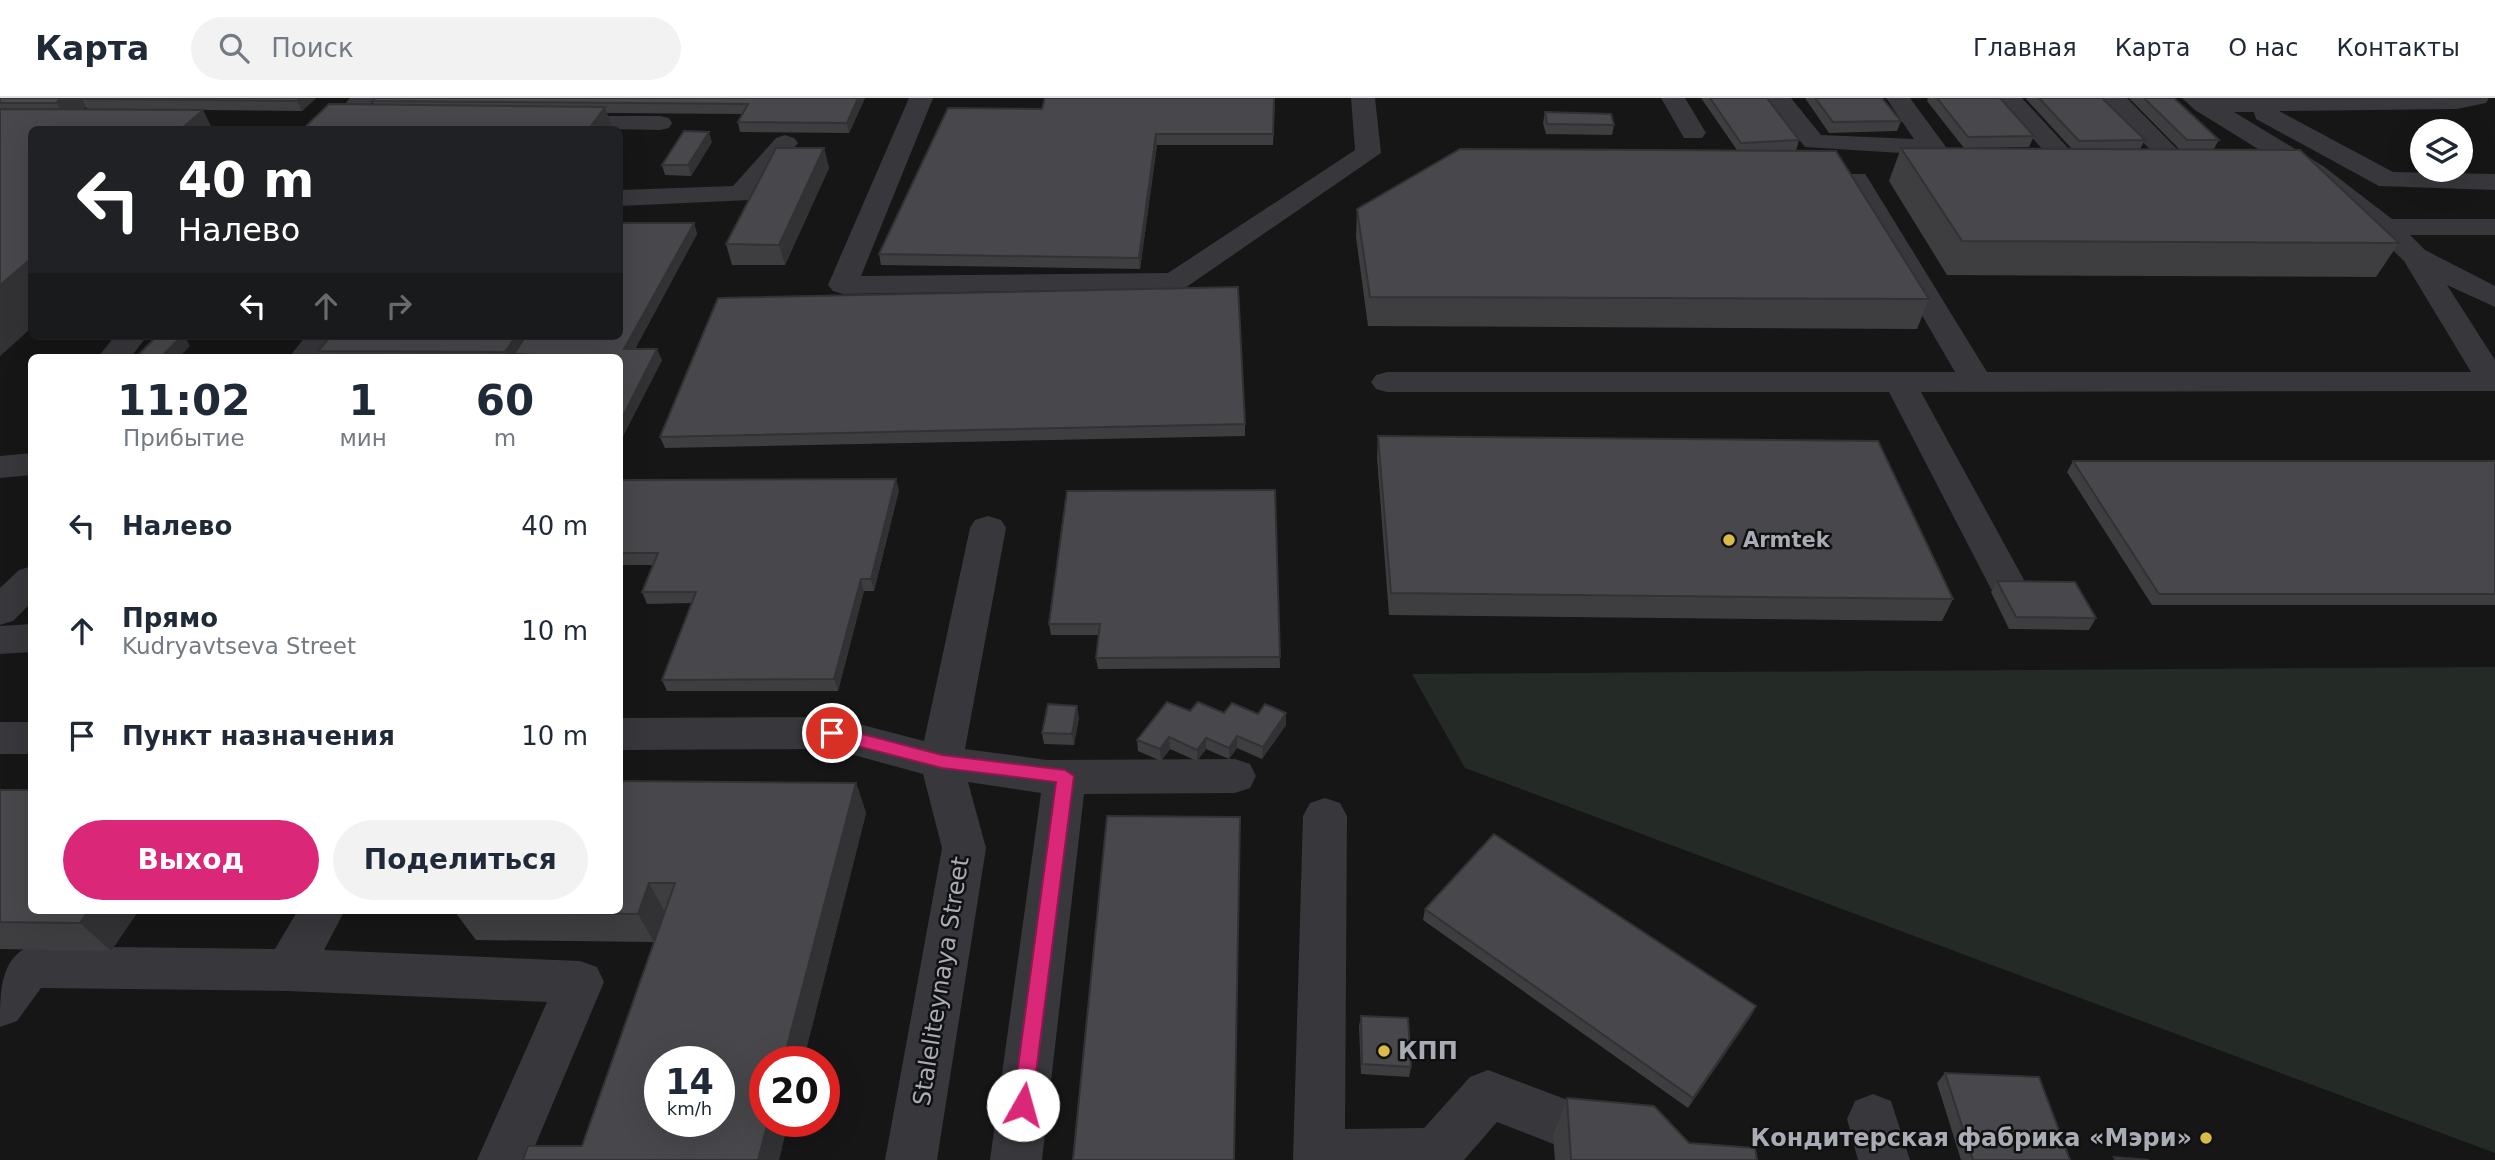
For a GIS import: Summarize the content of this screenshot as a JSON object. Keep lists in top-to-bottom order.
{
  "streets": {
    "street": ["Staleliteynaya Street"]
  },
  "places": ["Armtek", "КПП", "Кондитерская фабрика «Мэри»"],
  "page": {
    "header": "Карта",
    "search": "Поиск",
    "nav": [
      "Главная",
      "Карта",
      "О нас",
      "Контакты"
    ],
    "turn": ["40 m", "Налево"],
    "eta": [
      "11:02",
      "Прибытие",
      "1",
      "мин",
      "60",
      "m"
    ],
    "list": [
      {
        "name": "Налево",
        "value": "40 m"
      },
      {
        "name": "Прямо",
        "note": "Kudryavtseva Street",
        "value": "10 m"
      },
      {
        "name": "Пункт назначения",
        "value": "10 m"
      }
    ],
    "buttons": ["Выход", "Поделиться"],
    "speed": "14 km/h",
    "limit": "20"
  }
}
